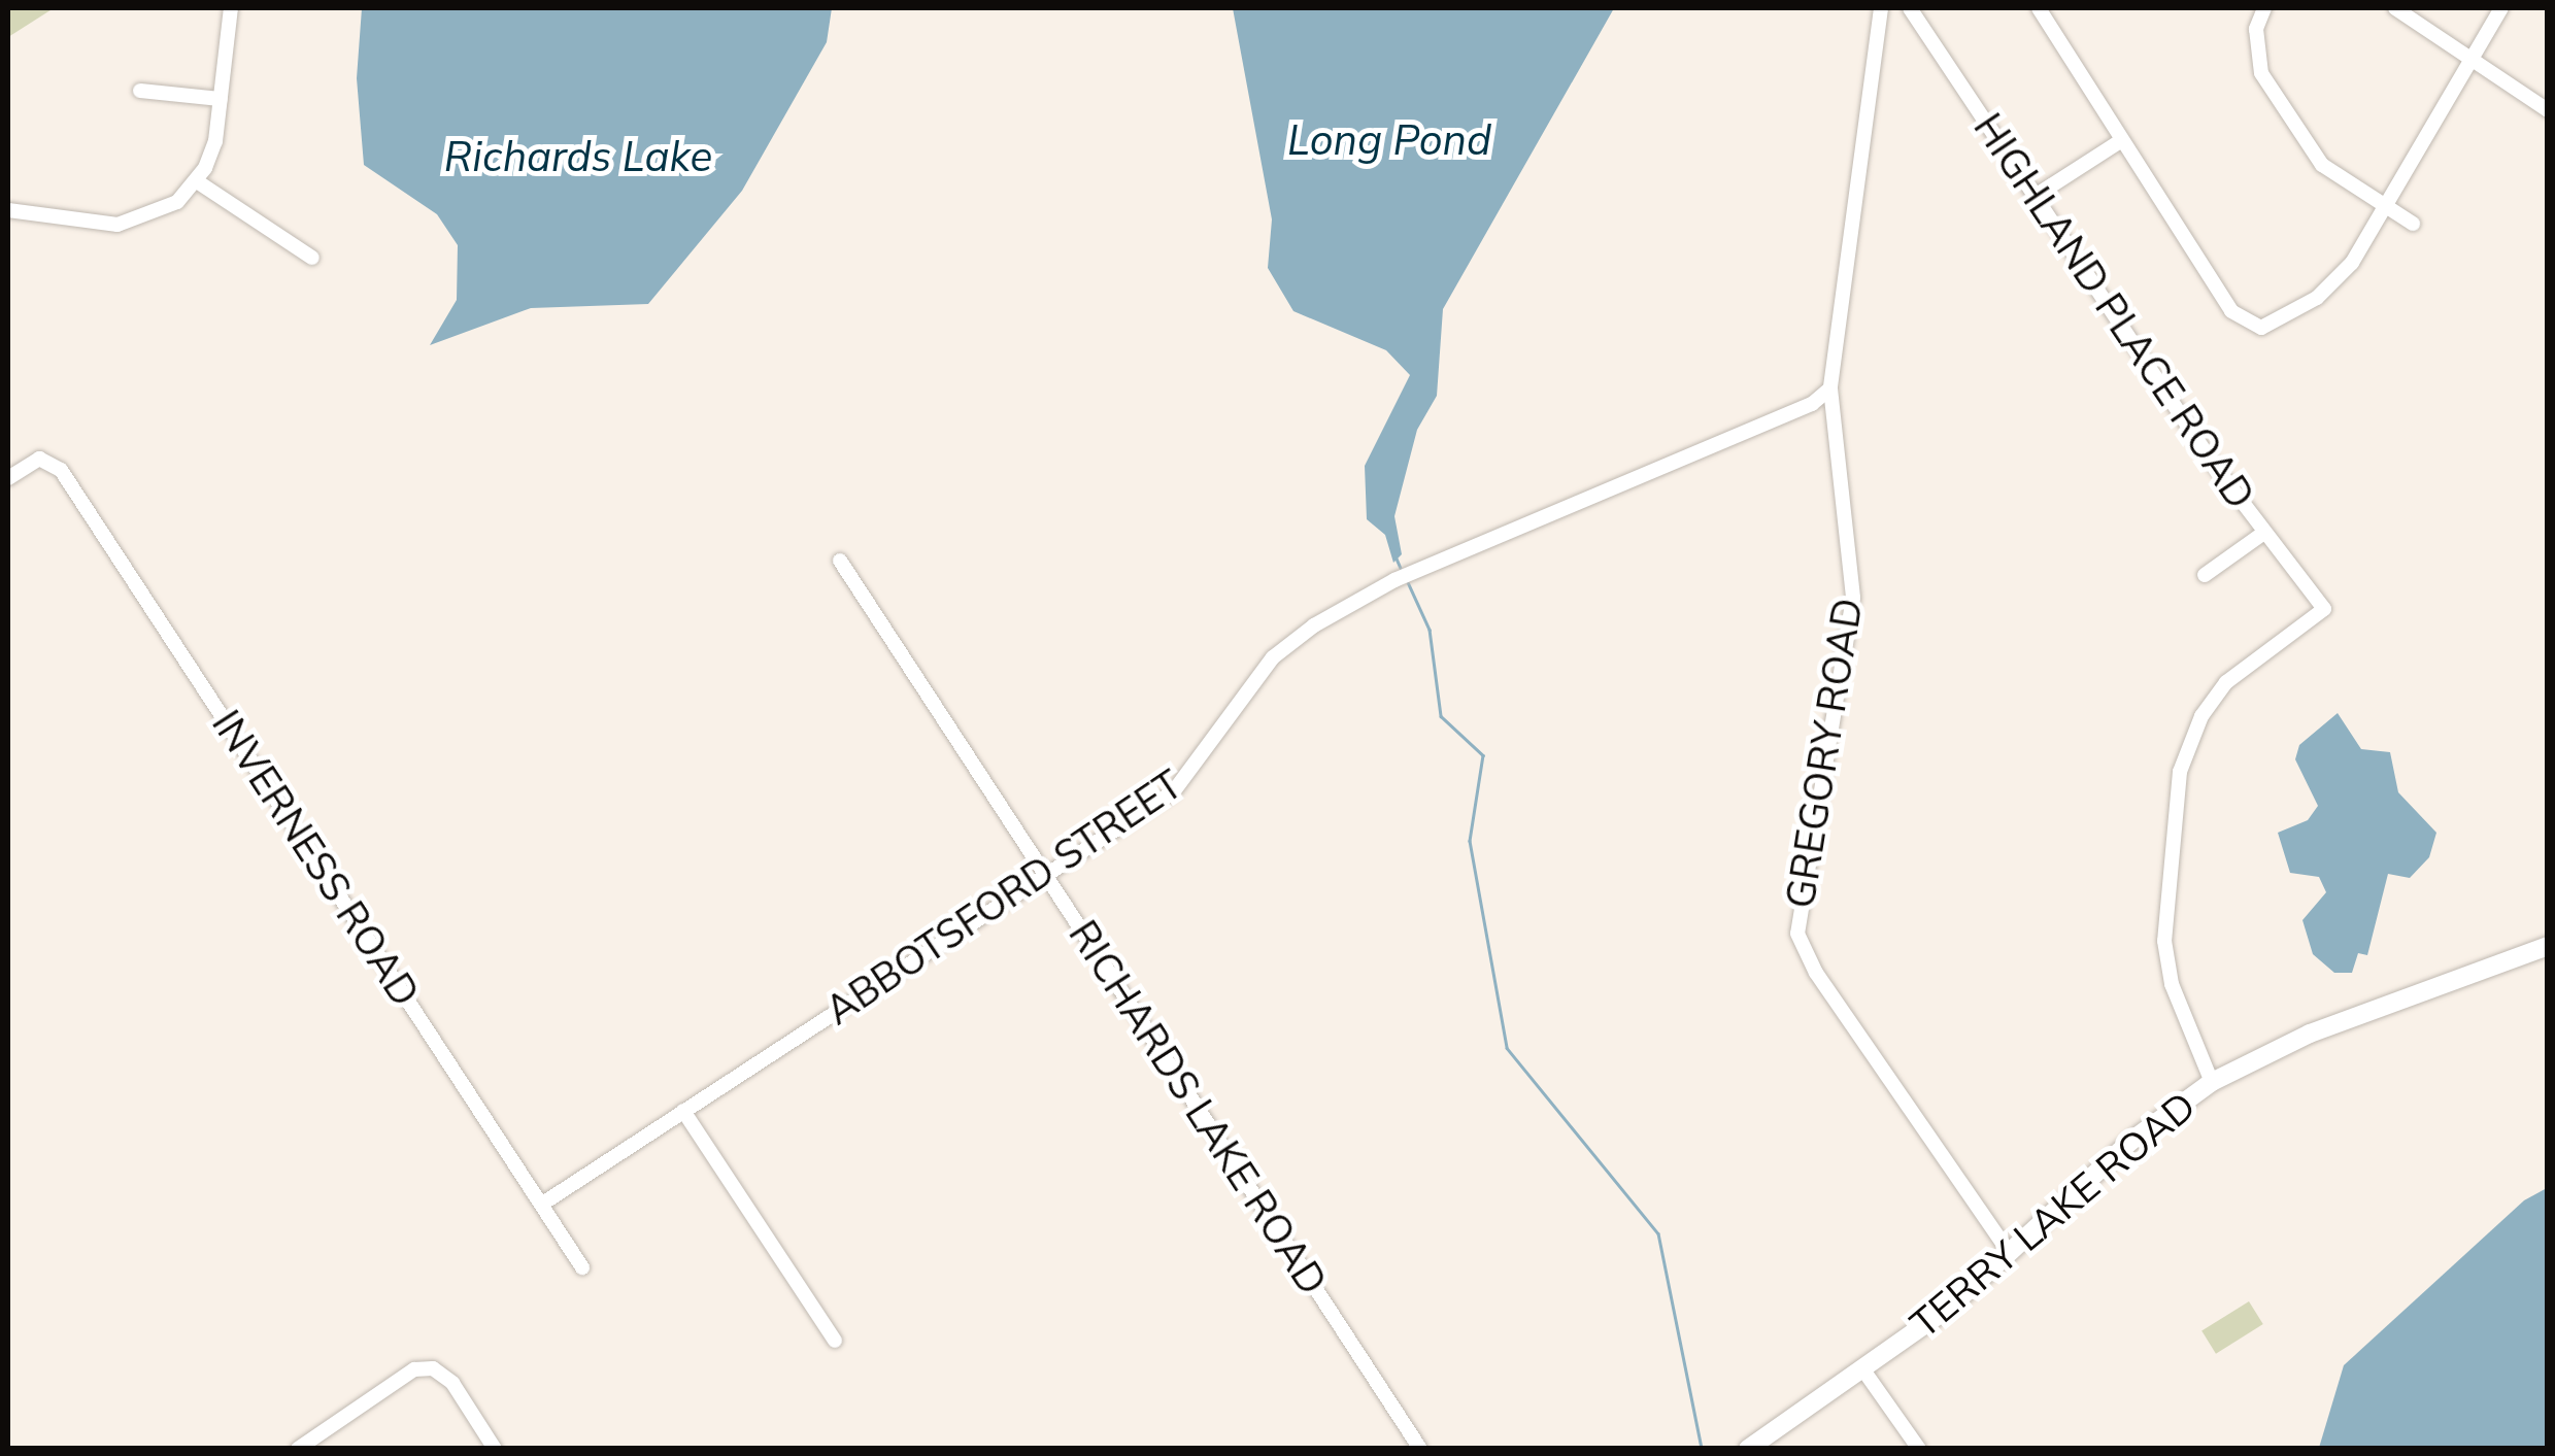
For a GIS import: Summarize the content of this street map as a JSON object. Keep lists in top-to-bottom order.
{
  "streets": {
    "main road": ["TERRY LAKE ROAD"],
    "street": [
      "HIGHLAND PLACE ROAD",
      "GREGORY ROAD",
      "INVERNESS ROAD",
      "ABBOTSFORD STREET",
      "RICHARDS LAKE ROAD"
    ]
  },
  "crossings": [
    ["HIGHLAND PLACE ROAD", "TERRY LAKE ROAD"],
    ["GREGORY ROAD", "ABBOTSFORD STREET"],
    ["GREGORY ROAD", "TERRY LAKE ROAD"],
    ["INVERNESS ROAD", "ABBOTSFORD STREET"],
    ["ABBOTSFORD STREET", "RICHARDS LAKE ROAD"]
  ],
  "water": ["Long Pond", "Richards Lake"]
}
